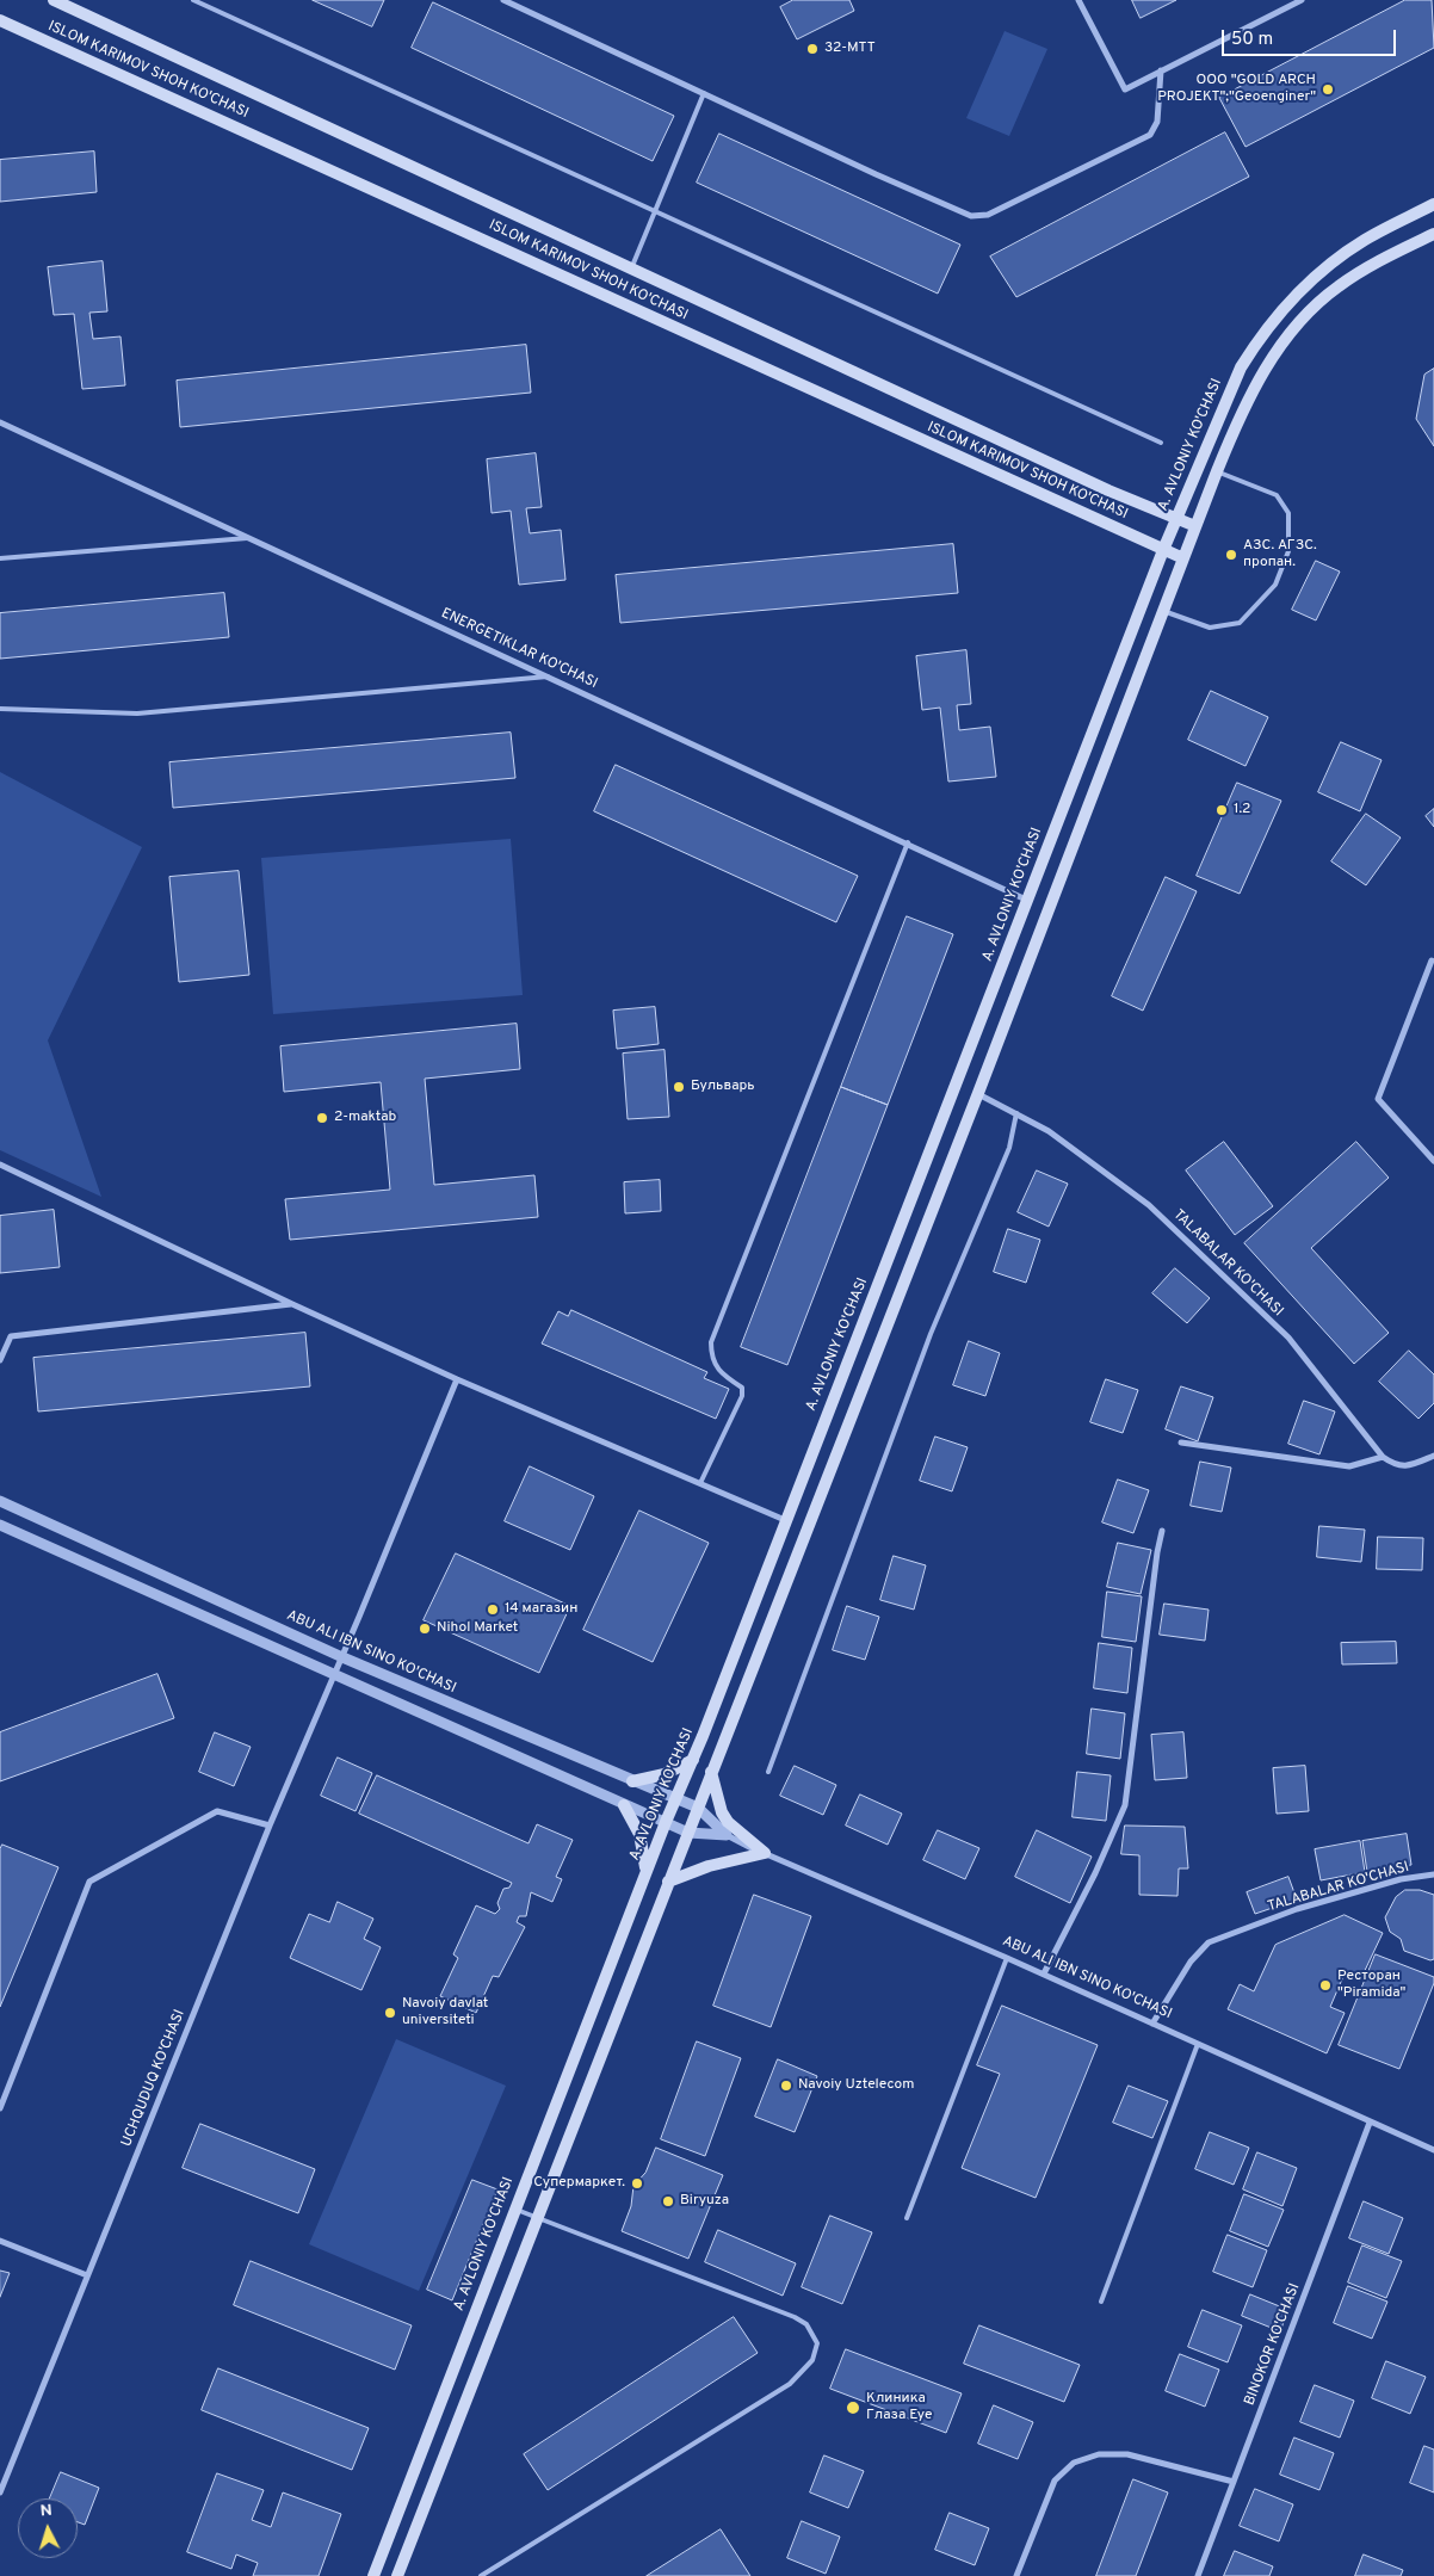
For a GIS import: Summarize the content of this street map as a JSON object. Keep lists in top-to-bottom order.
{
  "streets": {
    "main road": ["ISLOM KARIMOV SHOH KO'CHASI", "A. AVLONIY KO'CHASI"],
    "street": [
      "ENERGETIKLAR KO'CHASI",
      "TALABALAR KO'CHASI",
      "ABU ALI IBN SINO KO'CHASI",
      "UCHQUDUQ KO'CHASI",
      "BINOKOR KO'CHASI"
    ]
  },
  "crossings": [
    ["ISLOM KARIMOV SHOH KO'CHASI", "A. AVLONIY KO'CHASI"],
    ["A. AVLONIY KO'CHASI", "ENERGETIKLAR KO'CHASI"],
    ["A. AVLONIY KO'CHASI", "ABU ALI IBN SINO KO'CHASI"],
    ["TALABALAR KO'CHASI", "ABU ALI IBN SINO KO'CHASI"],
    ["ABU ALI IBN SINO KO'CHASI", "UCHQUDUQ KO'CHASI"],
    ["ABU ALI IBN SINO KO'CHASI", "BINOKOR KO'CHASI"]
  ],
  "places": [
    "32-MTT",
    "ООО \"GOLD ARCH PROJEKT\";\"Geoenginer\"",
    "АЗС. АГЗС. пропан.",
    "1.2",
    "Бульварь",
    "2-maktab",
    "14 магазин",
    "Nihol Market",
    "Ресторан \"Piramida\"",
    "Navoiy davlat universiteti",
    "Navoiy Uztelecom",
    "Супермаркет.",
    "Biryuza",
    "Клиника Глаза Eye"
  ],
  "scale_bar": "50 m",
  "north": "top"
}
